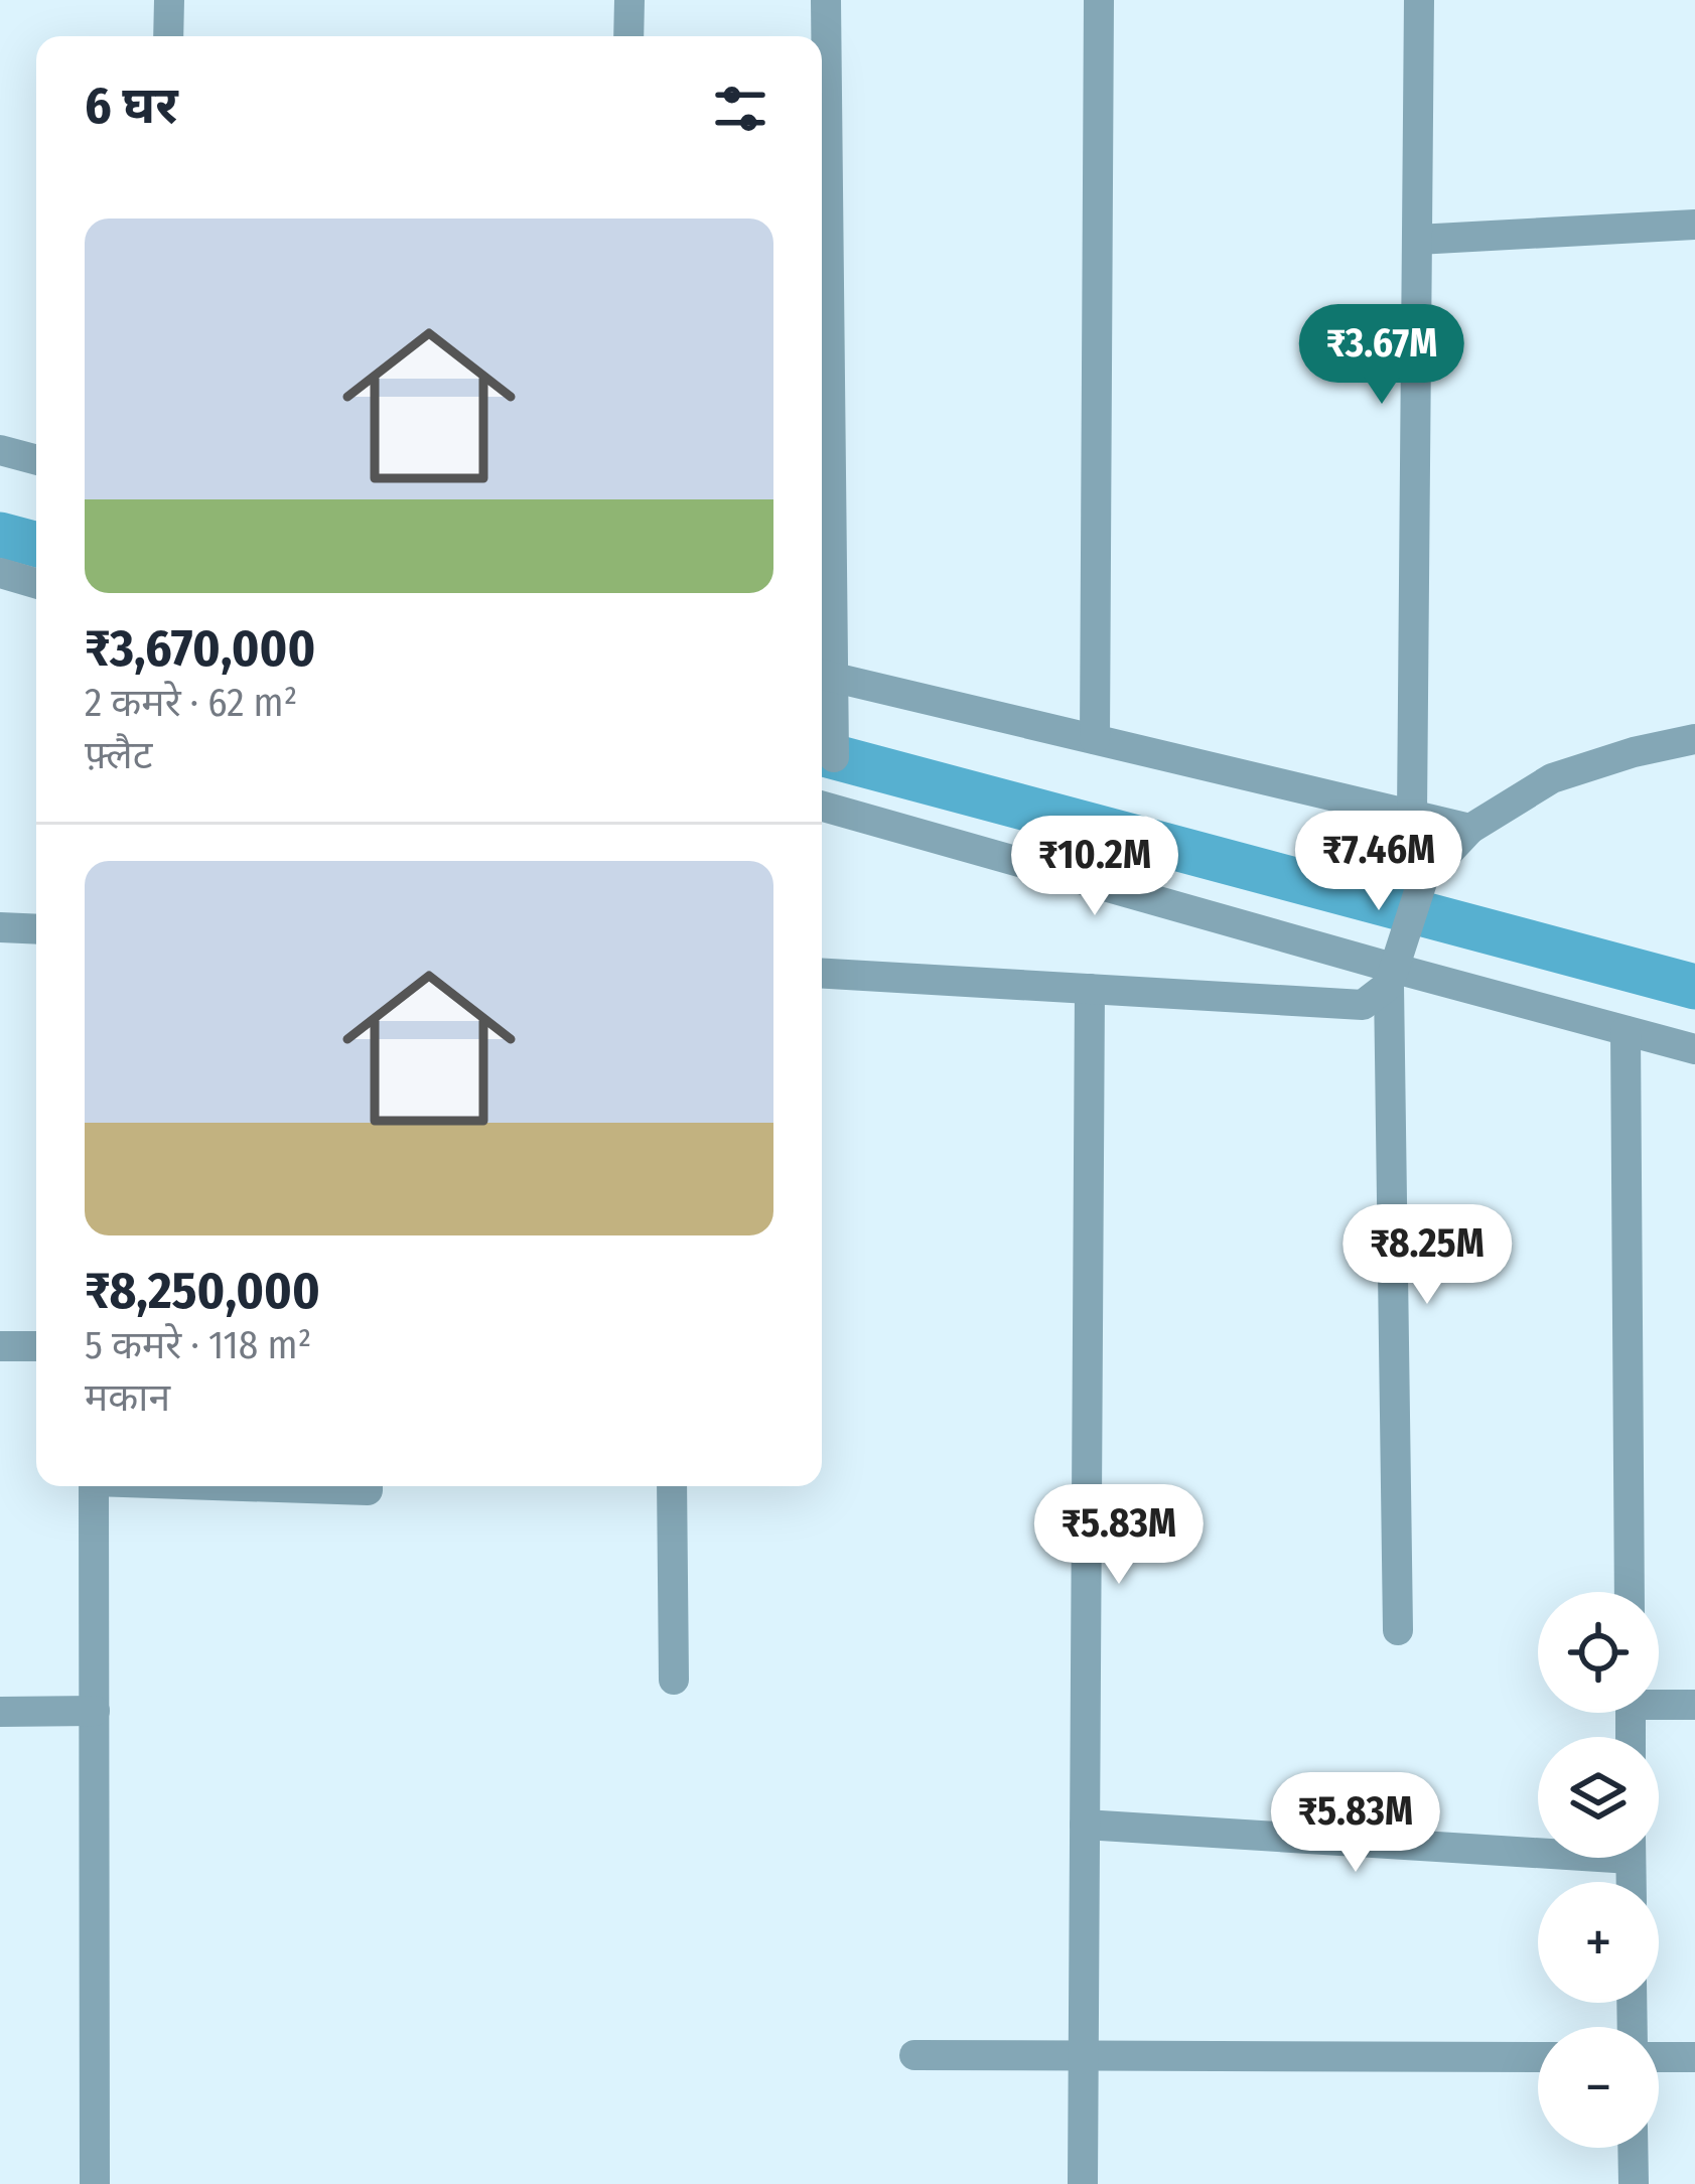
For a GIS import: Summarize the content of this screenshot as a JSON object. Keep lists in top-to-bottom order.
{
  "page": {
    "heading": "6 घर",
    "list": [
      {
        "name": "₹3,670,000",
        "note": "2 कमरे · 62 m² · फ़्लैट"
      },
      {
        "name": "₹8,250,000",
        "note": "5 कमरे · 118 m² · मकान"
      }
    ],
    "price": [
      "₹3.67M",
      "₹7.46M",
      "₹10.2M",
      "₹8.25M",
      "₹5.83M",
      "₹5.83M"
    ],
    "map_buttons": ["+", "−"]
  }
}
